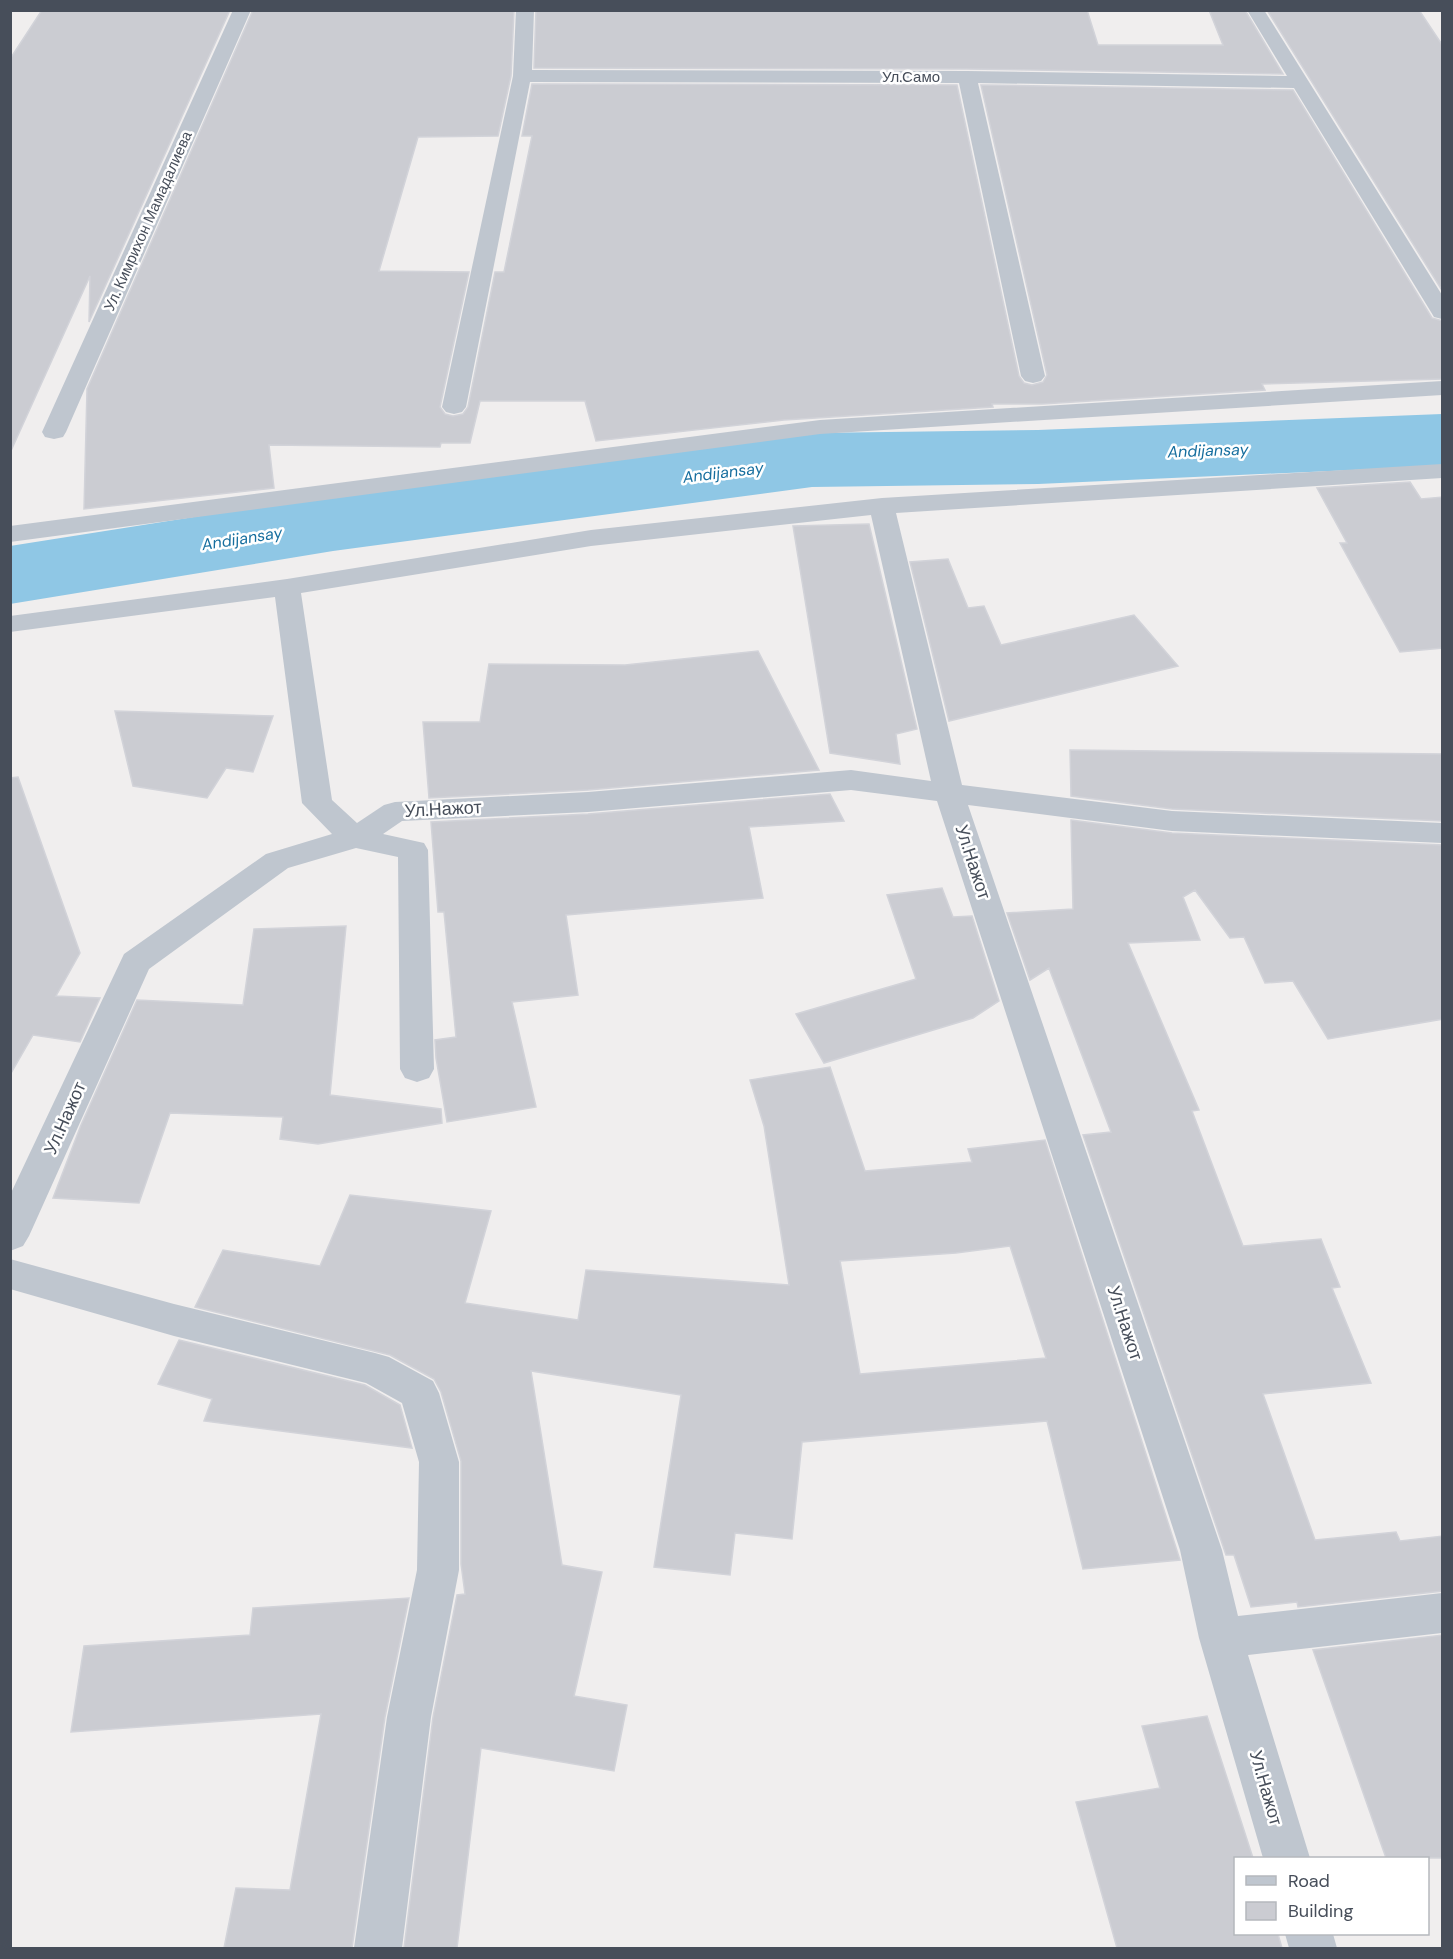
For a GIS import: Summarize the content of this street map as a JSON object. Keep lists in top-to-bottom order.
{
  "streets": {
    "street": ["Ул.Само", "Ул. Кимрихон Мамадалиева", "Ул.Нажот"]
  },
  "water": ["Andijansay"],
  "legend": ["Road", "Building"]
}
